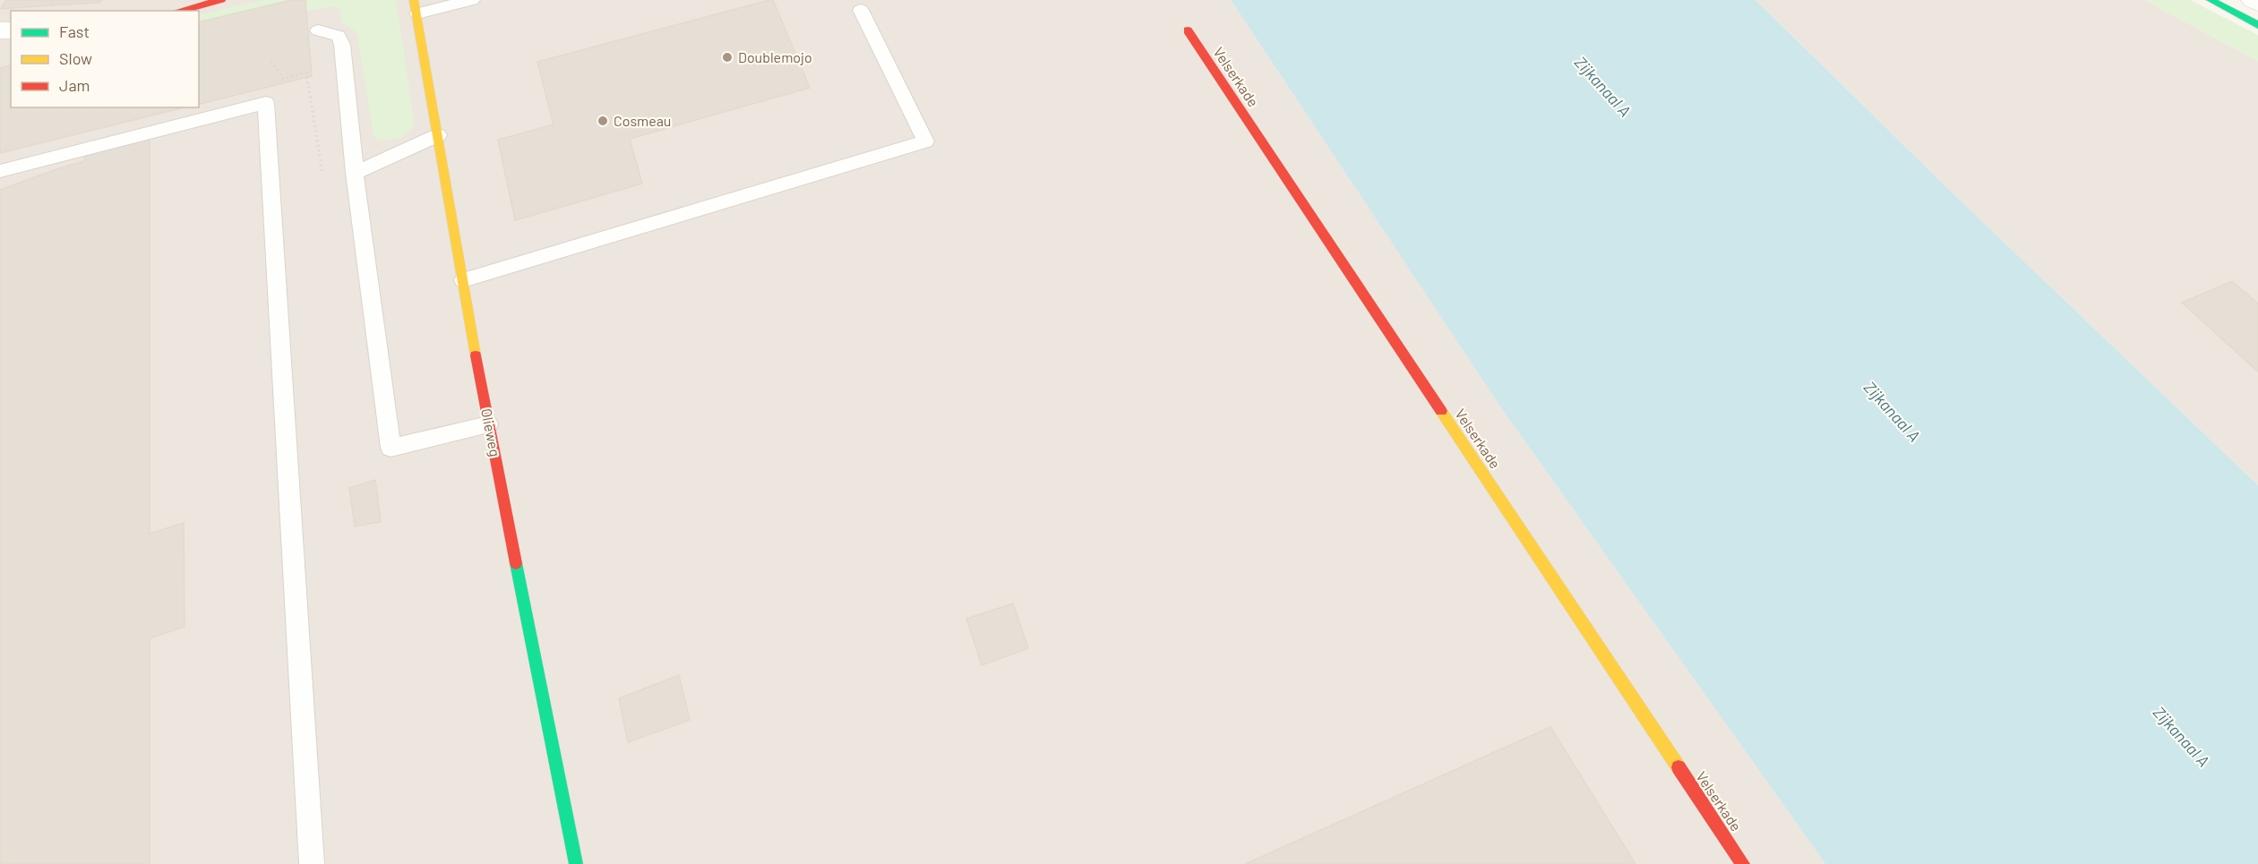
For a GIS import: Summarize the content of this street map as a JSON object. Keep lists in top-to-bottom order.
{
  "streets": {
    "street": ["Velserkade", "Olieweg"]
  },
  "water": ["Zijkanaal A"],
  "places": ["Doublemojo", "Cosmeau"],
  "legend": ["Fast", "Slow", "Jam"]
}
